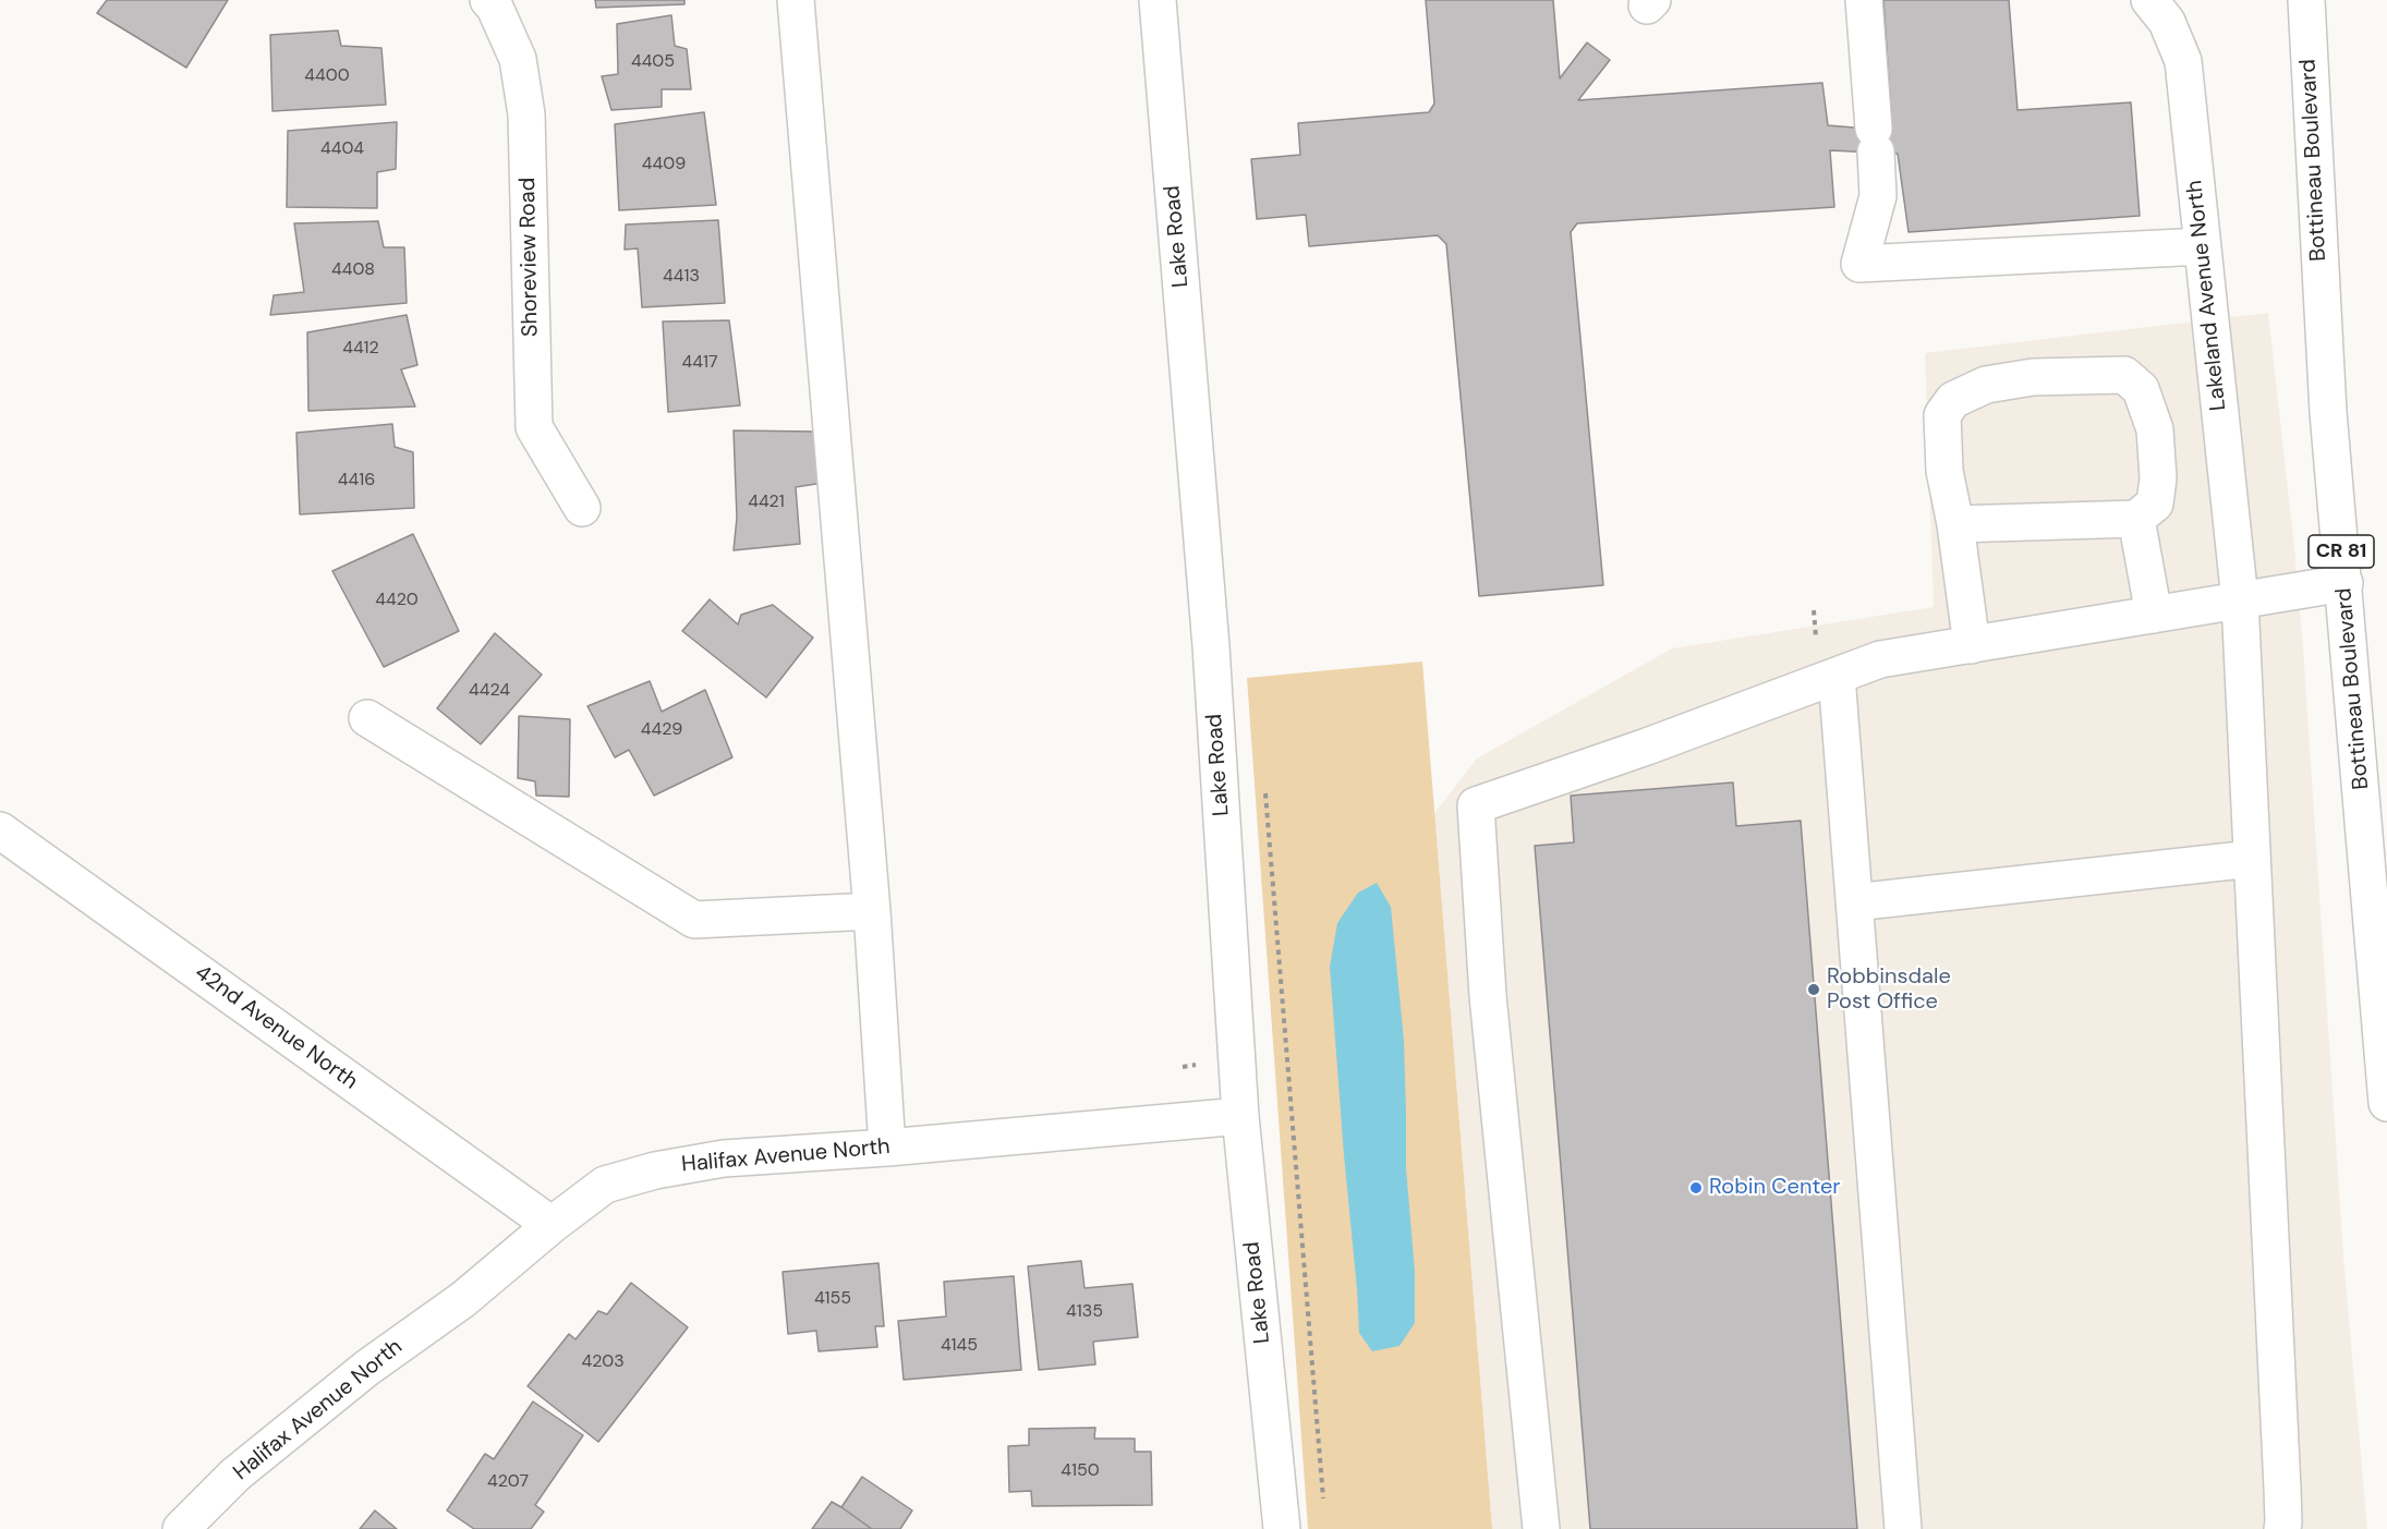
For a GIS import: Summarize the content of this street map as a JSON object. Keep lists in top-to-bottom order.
{
  "streets": {
    "street": [
      "Bottineau Boulevard",
      "Lake Road",
      "Shoreview Road",
      "Lakeland Avenue North",
      "CR 81",
      "42nd Avenue North",
      "Halifax Avenue North"
    ]
  },
  "crossings": [
    ["Lake Road", "Halifax Avenue North"],
    ["42nd Avenue North", "Halifax Avenue North"]
  ],
  "places": ["Robbinsdale Post Office", "Robin Center"],
  "house_numbers": [
    "4405",
    "4400",
    "4404",
    "4409",
    "4408",
    "4413",
    "4412",
    "4417",
    "4416",
    "4421",
    "4420",
    "4424",
    "4429",
    "4155",
    "4135",
    "4145",
    "4203",
    "4150",
    "4207"
  ]
}
